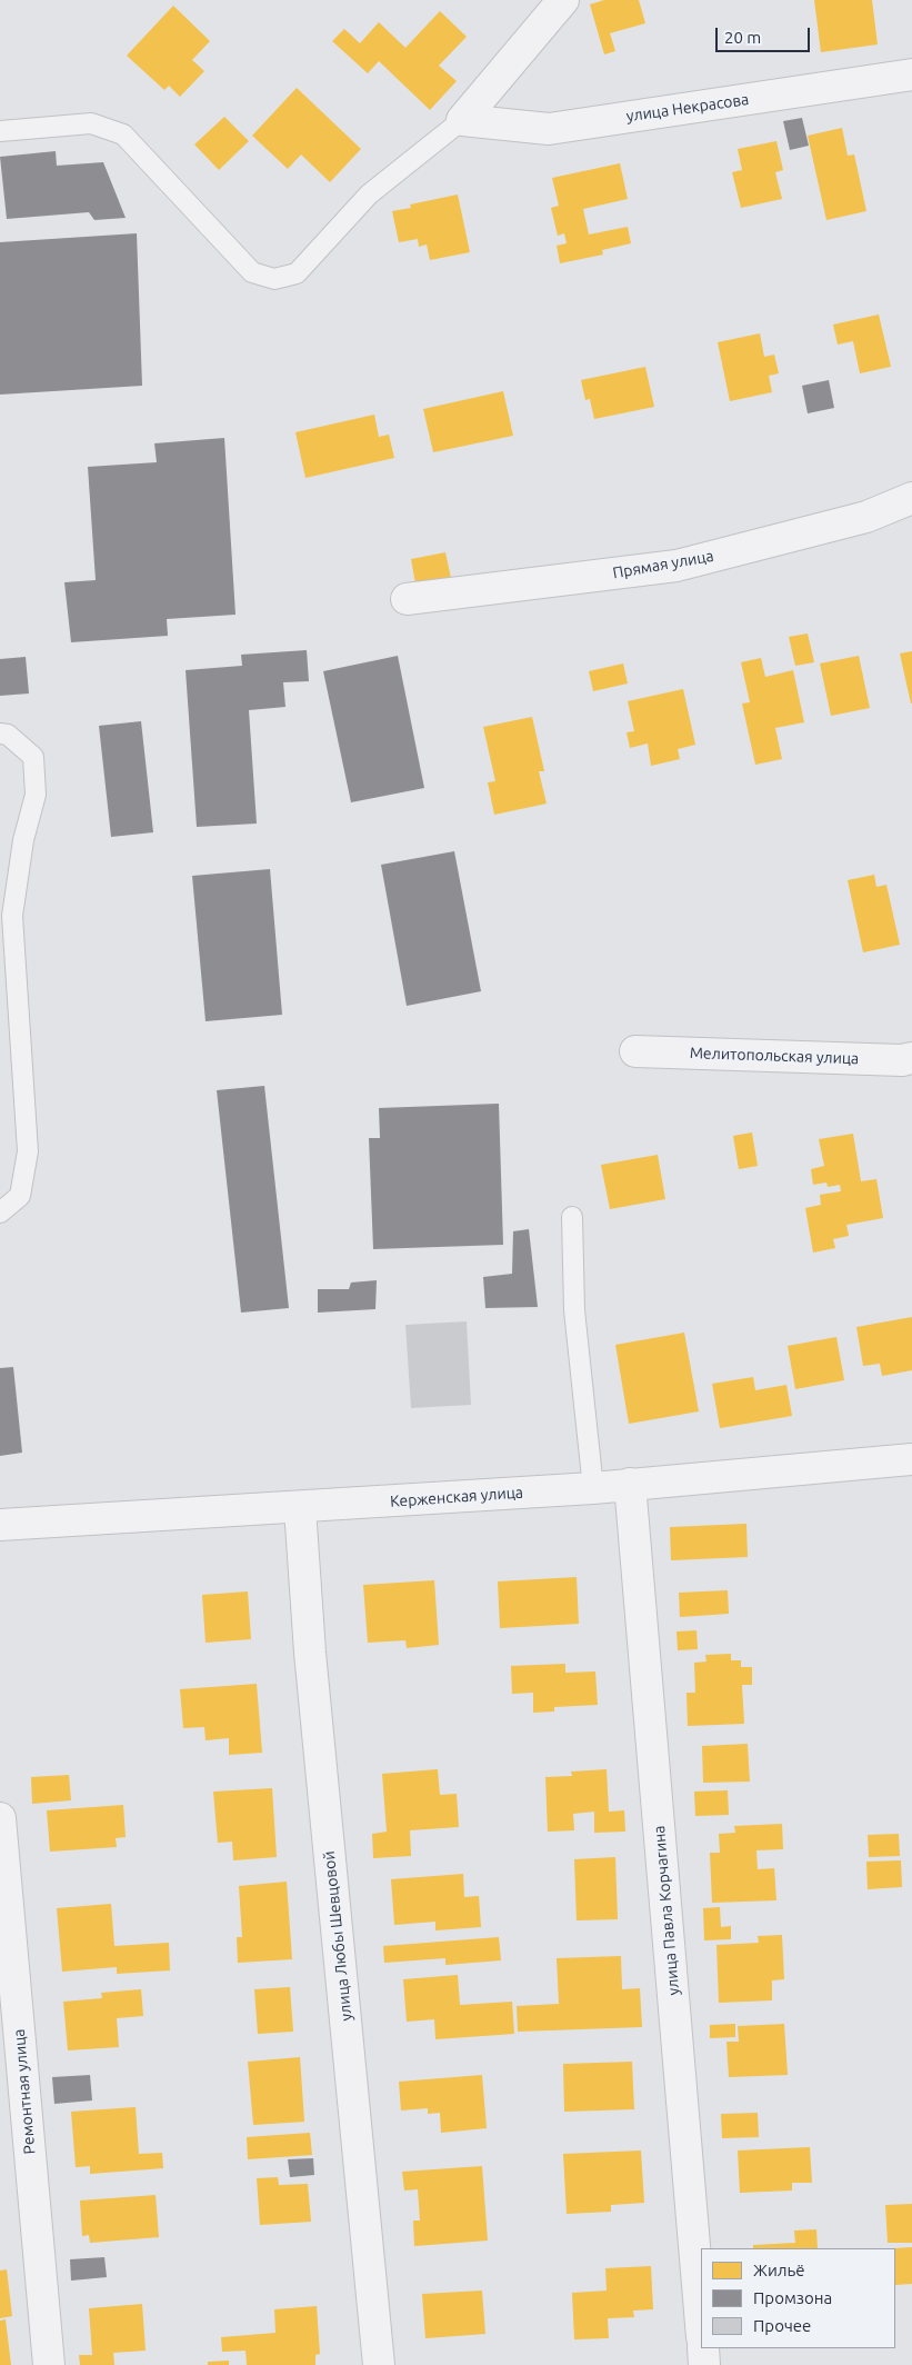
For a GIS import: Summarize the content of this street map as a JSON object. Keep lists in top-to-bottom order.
{
  "streets": {
    "street": [
      "улица Некрасова",
      "Прямая улица",
      "Мелитопольская улица",
      "Керженская улица",
      "улица Павла Корчагина",
      "улица Любы Шевцовой",
      "Ремонтная улица"
    ]
  },
  "crossings": [
    ["Керженская улица", "улица Павла Корчагина"],
    ["Керженская улица", "улица Любы Шевцовой"]
  ],
  "legend": ["Жильё", "Промзона", "Прочее"],
  "scale_bar": "20 m"
}
